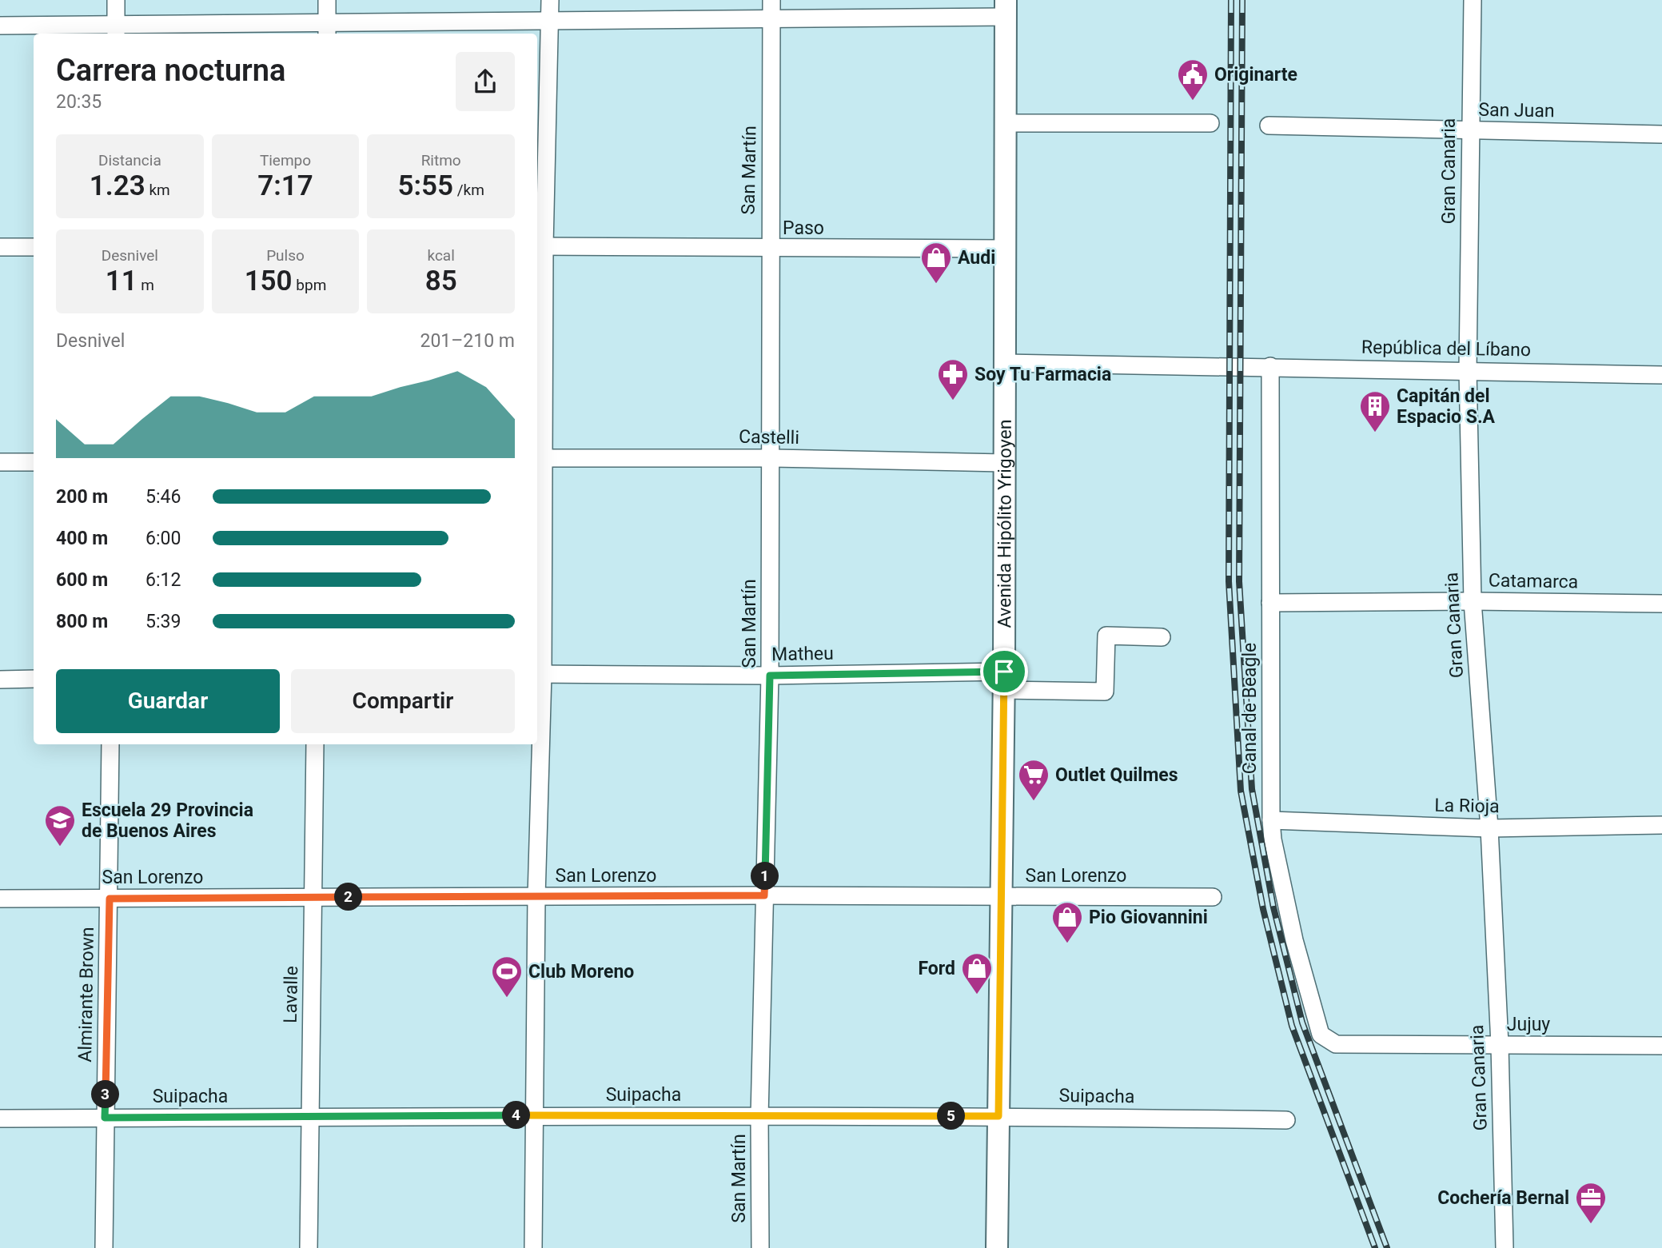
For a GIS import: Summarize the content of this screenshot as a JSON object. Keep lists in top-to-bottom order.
{
  "streets": {
    "main road": ["Avenida Hipólito Yrigoyen"],
    "street": [
      "San Juan",
      "San Martín",
      "Gran Canaria",
      "Paso",
      "República del Líbano",
      "Castelli",
      "Catamarca",
      "Matheu",
      "Canal de Beagle",
      "La Rioja",
      "San Lorenzo",
      "Almirante Brown",
      "Lavalle",
      "Jujuy",
      "Suipacha"
    ]
  },
  "crossings": [
    ["San Juan", "Gran Canaria"],
    ["San Martín", "Paso"],
    ["San Martín", "Castelli"],
    ["San Martín", "Matheu"],
    ["San Martín", "San Lorenzo"],
    ["San Martín", "Suipacha"],
    ["Gran Canaria", "República del Líbano"],
    ["Gran Canaria", "Catamarca"],
    ["Gran Canaria", "La Rioja"],
    ["Gran Canaria", "Jujuy"],
    ["Paso", "Avenida Hipólito Yrigoyen"],
    ["República del Líbano", "Avenida Hipólito Yrigoyen"],
    ["República del Líbano", "Canal de Beagle"],
    ["Castelli", "Avenida Hipólito Yrigoyen"],
    ["Avenida Hipólito Yrigoyen", "Matheu"],
    ["Avenida Hipólito Yrigoyen", "San Lorenzo"],
    ["Avenida Hipólito Yrigoyen", "Suipacha"],
    ["Catamarca", "Canal de Beagle"],
    ["Canal de Beagle", "La Rioja"],
    ["Canal de Beagle", "Jujuy"],
    ["San Lorenzo", "Almirante Brown"],
    ["San Lorenzo", "Lavalle"],
    ["Almirante Brown", "Suipacha"],
    ["Lavalle", "Suipacha"]
  ],
  "places": {
    "public building": ["Originarte"],
    "shop": ["Audi", "Pio Giovannini", "Ford"],
    "pharmacy": ["Soy Tu Farmacia"],
    "building": ["Capitán del Espacio S.A"],
    "supermarket": ["Outlet Quilmes"],
    "school or university": ["Escuela 29 Provincia de Buenos Aires"],
    "sports": ["Club Moreno"],
    "office": ["Cochería Bernal"]
  },
  "page": {
    "heading": ["Carrera nocturna", "20:35"],
    "stats": [
      ["Distancia", "1.23 km"],
      ["Tiempo", "7:17"],
      ["Ritmo", "5:55 /km"],
      ["Desnivel", "11 m"],
      ["Pulso", "150 bpm"],
      ["kcal", "85"]
    ],
    "chart": ["Desnivel", "201–210 m"],
    "list": [
      {
        "name": "200 m",
        "note": "5:46"
      },
      {
        "name": "400 m",
        "note": "6:00"
      },
      {
        "name": "600 m",
        "note": "6:12"
      },
      {
        "name": "800 m",
        "note": "5:39"
      }
    ],
    "buttons": ["Guardar", "Compartir"],
    "pins": [
      "1",
      "2",
      "3",
      "4",
      "5"
    ]
  }
}
